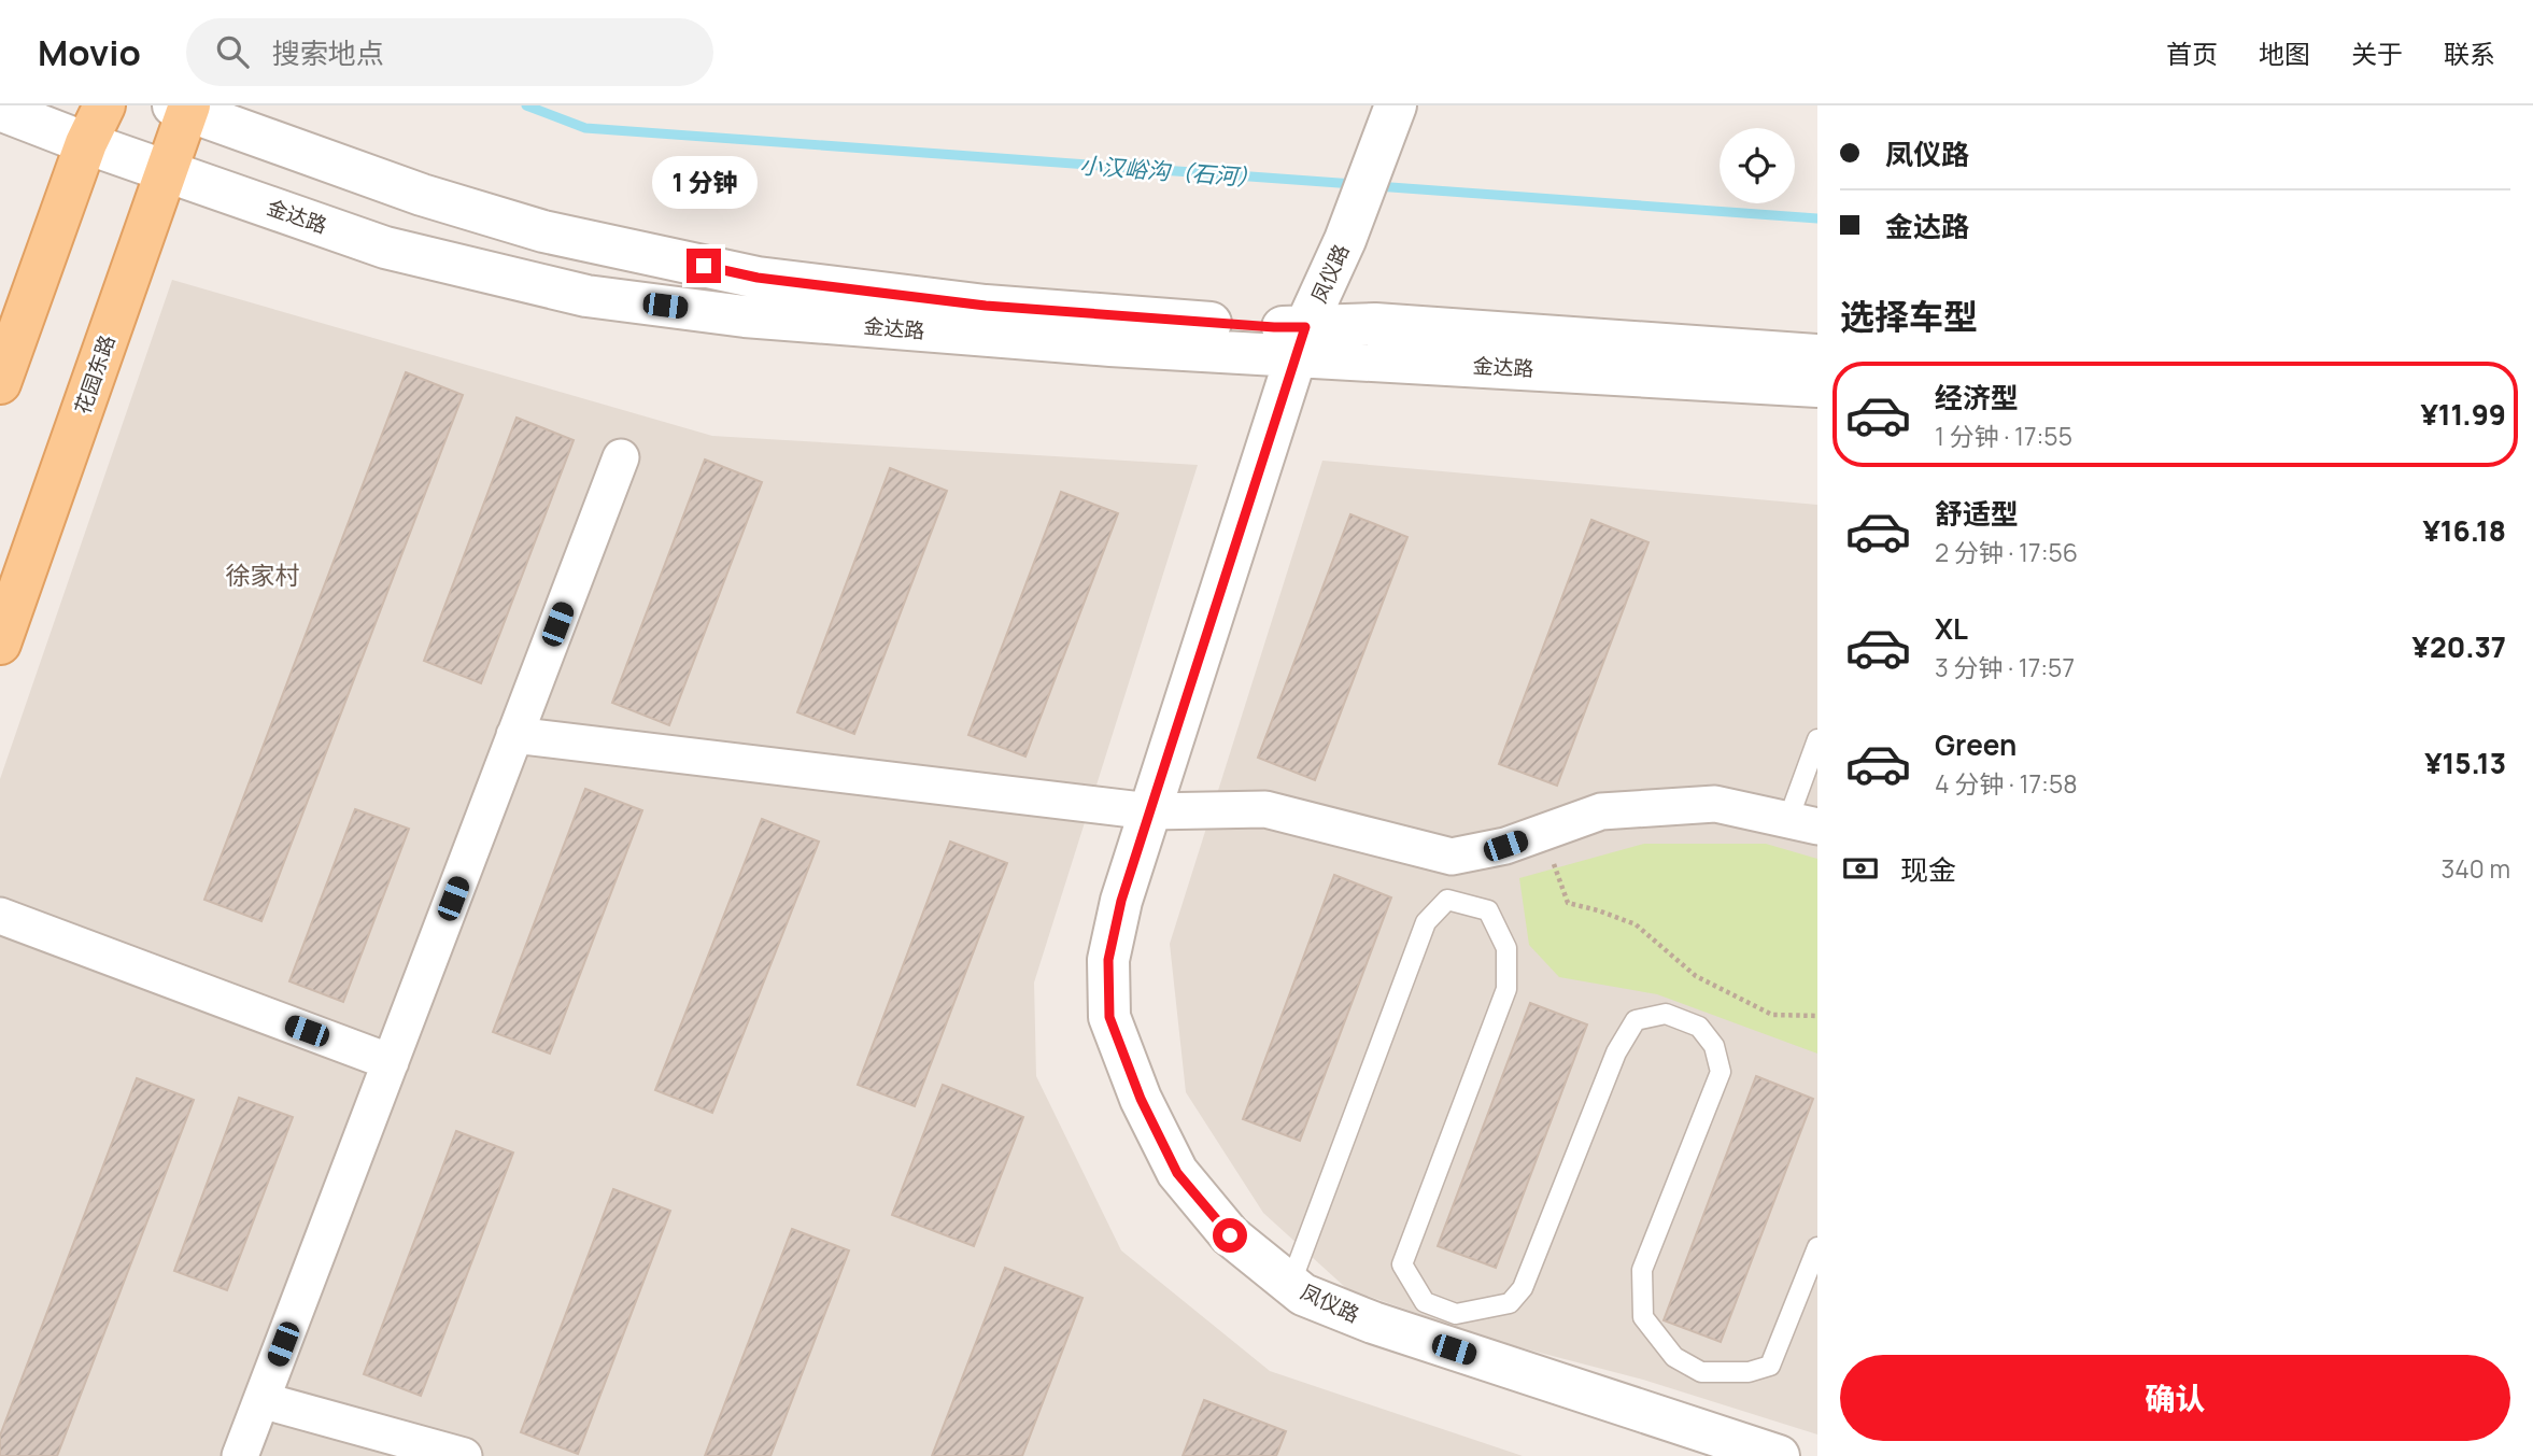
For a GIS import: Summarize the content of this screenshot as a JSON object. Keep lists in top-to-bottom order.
{
  "streets": {
    "main road": ["花园东路"],
    "street": ["金达路", "凤仪路"]
  },
  "crossings": [
    ["金达路", "凤仪路"],
    ["金达路", "花园东路"]
  ],
  "districts": ["徐家村"],
  "water": ["小汉峪沟（石河）"],
  "page": {
    "header": "Movio",
    "search": "搜索地点",
    "nav": [
      "首页",
      "地图",
      "关于",
      "联系"
    ],
    "banner": ["凤仪路", "金达路"],
    "bubble": "1 分钟",
    "heading": "选择车型",
    "list": [
      {
        "name": "经济型",
        "note": "1 分钟 · 17:55",
        "value": "¥11.99"
      },
      {
        "name": "舒适型",
        "note": "2 分钟 · 17:56",
        "value": "¥16.18"
      },
      {
        "name": "XL",
        "note": "3 分钟 · 17:57",
        "value": "¥20.37"
      },
      {
        "name": "Green",
        "note": "4 分钟 · 17:58",
        "value": "¥15.13"
      }
    ],
    "pay": ["现金", "340 m"],
    "buttons": "确认"
  }
}
